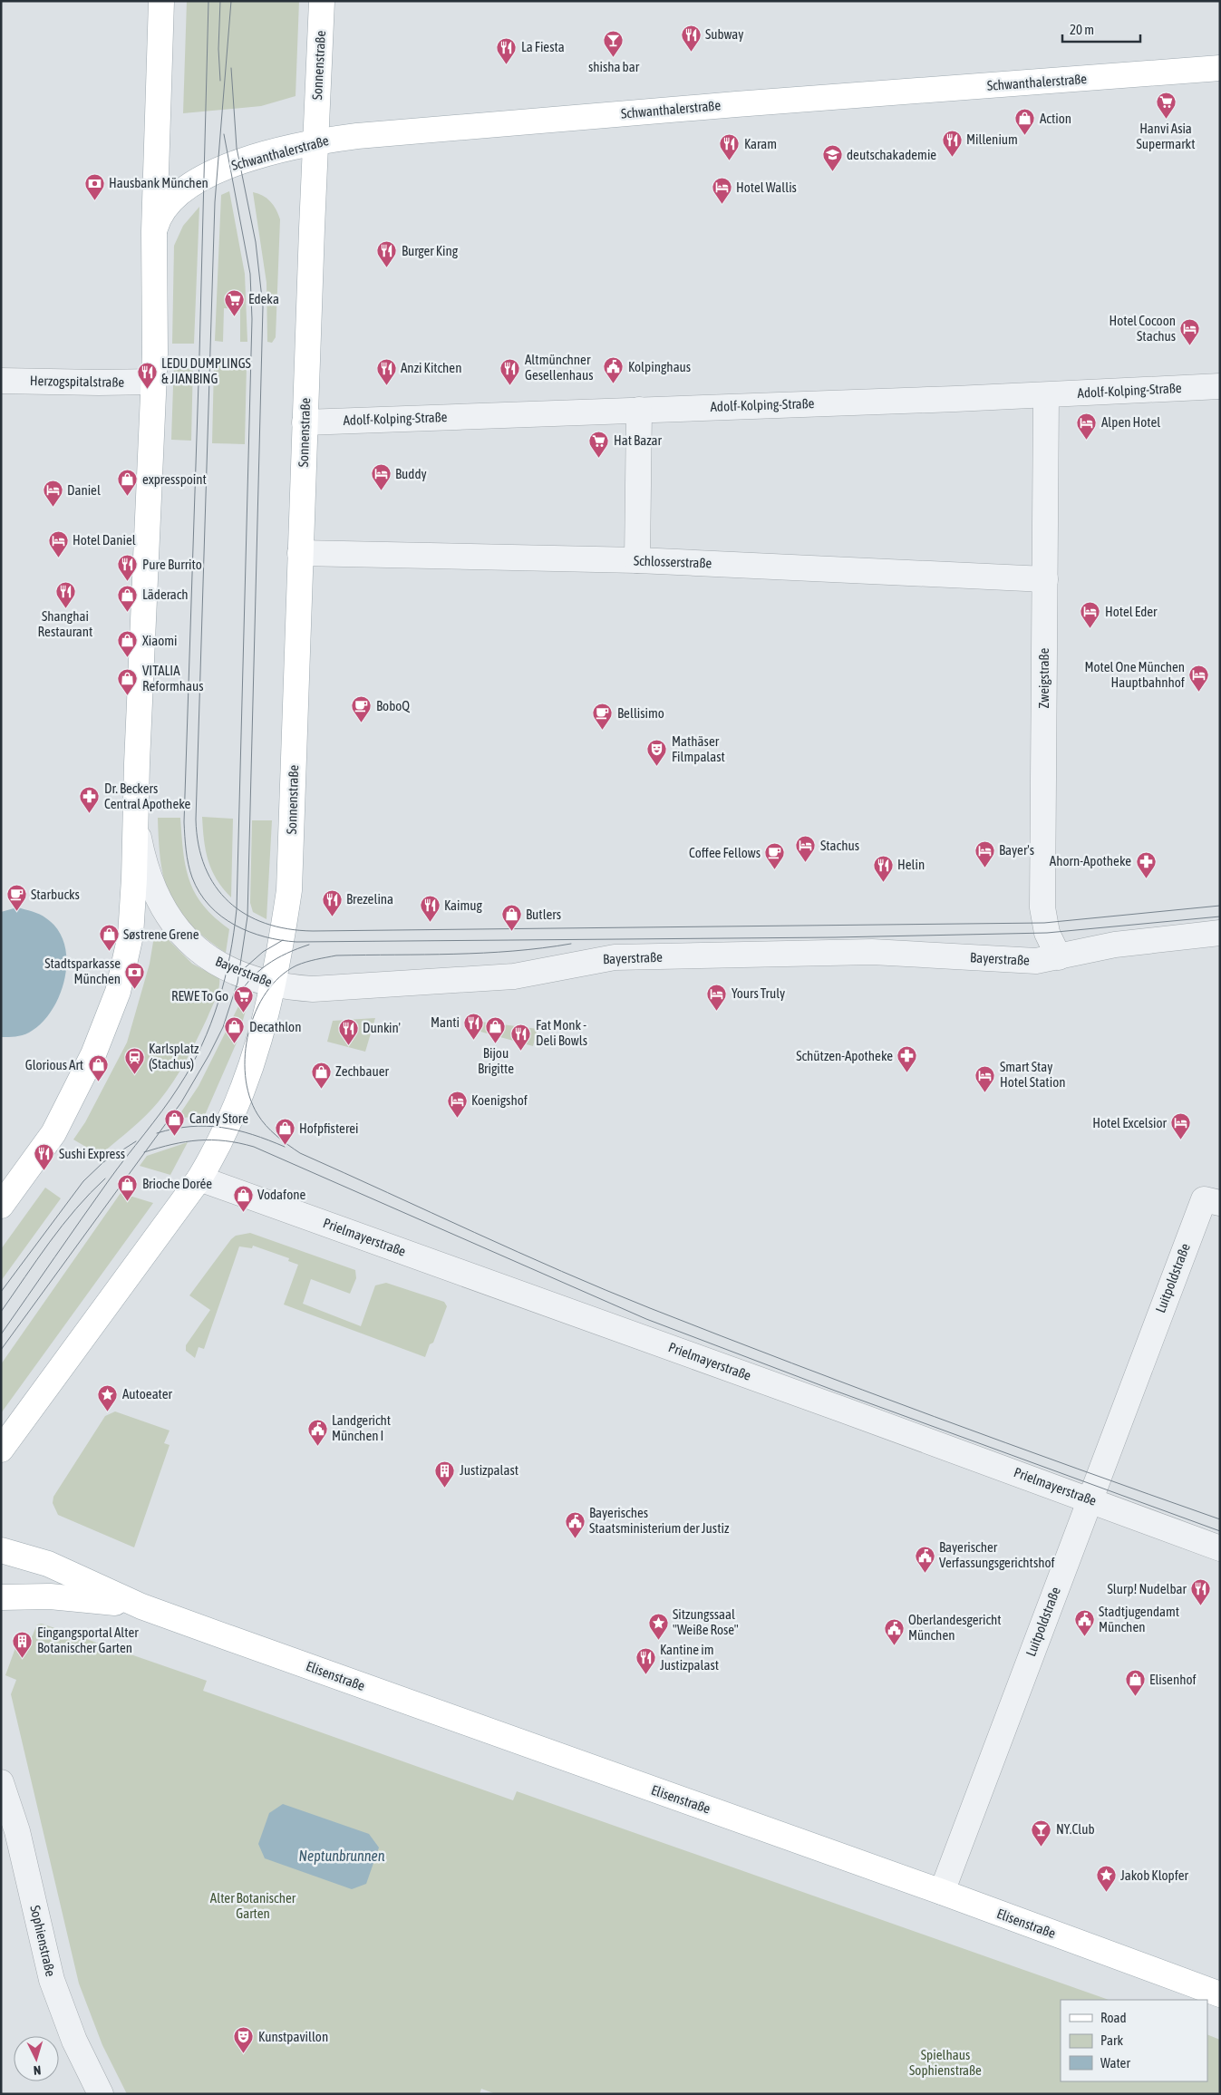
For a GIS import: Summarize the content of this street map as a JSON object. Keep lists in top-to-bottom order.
{
  "streets": {
    "main road": ["Sonnenstraße", "Schwanthalerstraße", "Elisenstraße"],
    "street": [
      "Herzogspitalstraße",
      "Adolf-Kolping-Straße",
      "Schlosserstraße",
      "Zweigstraße",
      "Bayerstraße",
      "Prielmayerstraße",
      "Luitpoldstraße",
      "Sophienstraße"
    ]
  },
  "crossings": [
    ["Sonnenstraße", "Schwanthalerstraße"],
    ["Sonnenstraße", "Adolf-Kolping-Straße"],
    ["Sonnenstraße", "Schlosserstraße"],
    ["Sonnenstraße", "Bayerstraße"],
    ["Adolf-Kolping-Straße", "Zweigstraße"],
    ["Schlosserstraße", "Zweigstraße"],
    ["Zweigstraße", "Bayerstraße"],
    ["Prielmayerstraße", "Luitpoldstraße"],
    ["Luitpoldstraße", "Elisenstraße"]
  ],
  "water": ["Neptunbrunnen"],
  "parks": ["Alter Botanischer Garten", "Spielhaus Sophienstraße"],
  "places": {
    "restaurant": [
      "Subway",
      "La Fiesta",
      "Millenium",
      "Karam",
      "Burger King",
      "Anzi Kitchen",
      "Altmünchner Gesellenhaus",
      "LEDU DUMPLINGS & JIANBING",
      "Pure Burrito",
      "Shanghai Restaurant",
      "Helin",
      "Brezelina",
      "Kaimug",
      "Manti",
      "Dunkin'",
      "Fat Monk - Deli Bowls",
      "Sushi Express",
      "Slurp! Nudelbar",
      "Kantine im Justizpalast"
    ],
    "bar": ["shisha bar", "NY.Club"],
    "supermarket": [
      "Hanvi Asia Supermarkt",
      "Edeka",
      "Hat Bazar",
      "REWE To Go"
    ],
    "shop": [
      "Action",
      "expresspoint",
      "Läderach",
      "Xiaomi",
      "VITALIA Reformhaus",
      "Butlers",
      "Søstrene Grene",
      "Decathlon",
      "Bijou Brigitte",
      "Glorious Art",
      "Zechbauer",
      "Candy Store",
      "Hofpfisterei",
      "Brioche Dorée",
      "Vodafone",
      "Elisenhof"
    ],
    "school or university": ["deutschakademie"],
    "bank": ["Hausbank München", "Stadtsparkasse München"],
    "hotel": [
      "Hotel Wallis",
      "Hotel Cocoon Stachus",
      "Alpen Hotel",
      "Buddy",
      "Daniel",
      "Hotel Daniel",
      "Hotel Eder",
      "Motel One München Hauptbahnhof",
      "Stachus",
      "Bayer's",
      "Yours Truly",
      "Smart Stay Hotel Station",
      "Koenigshof",
      "Hotel Excelsior"
    ],
    "public building": [
      "Kolpinghaus",
      "Landgericht München I",
      "Bayerisches Staatsministerium der Justiz",
      "Bayerischer Verfassungsgerichtshof",
      "Stadtjugendamt München",
      "Oberlandesgericht München"
    ],
    "cafe": [
      "BoboQ",
      "Bellisimo",
      "Coffee Fellows",
      "Starbucks"
    ],
    "theatre": ["Mathäser Filmpalast", "Kunstpavillon"],
    "pharmacy": ["Dr. Beckers Central Apotheke", "Ahorn-Apotheke", "Schützen-Apotheke"],
    "station": ["Karlsplatz (Stachus)"],
    "place": ["Autoeater", "Sitzungssaal \"Weiße Rose\"", "Jakob Klopfer"],
    "building": ["Justizpalast", "Eingangsportal Alter Botanischer Garten"]
  },
  "legend": ["Road", "Park", "Water"],
  "scale_bar": "20 m",
  "north": "bottom"
}
